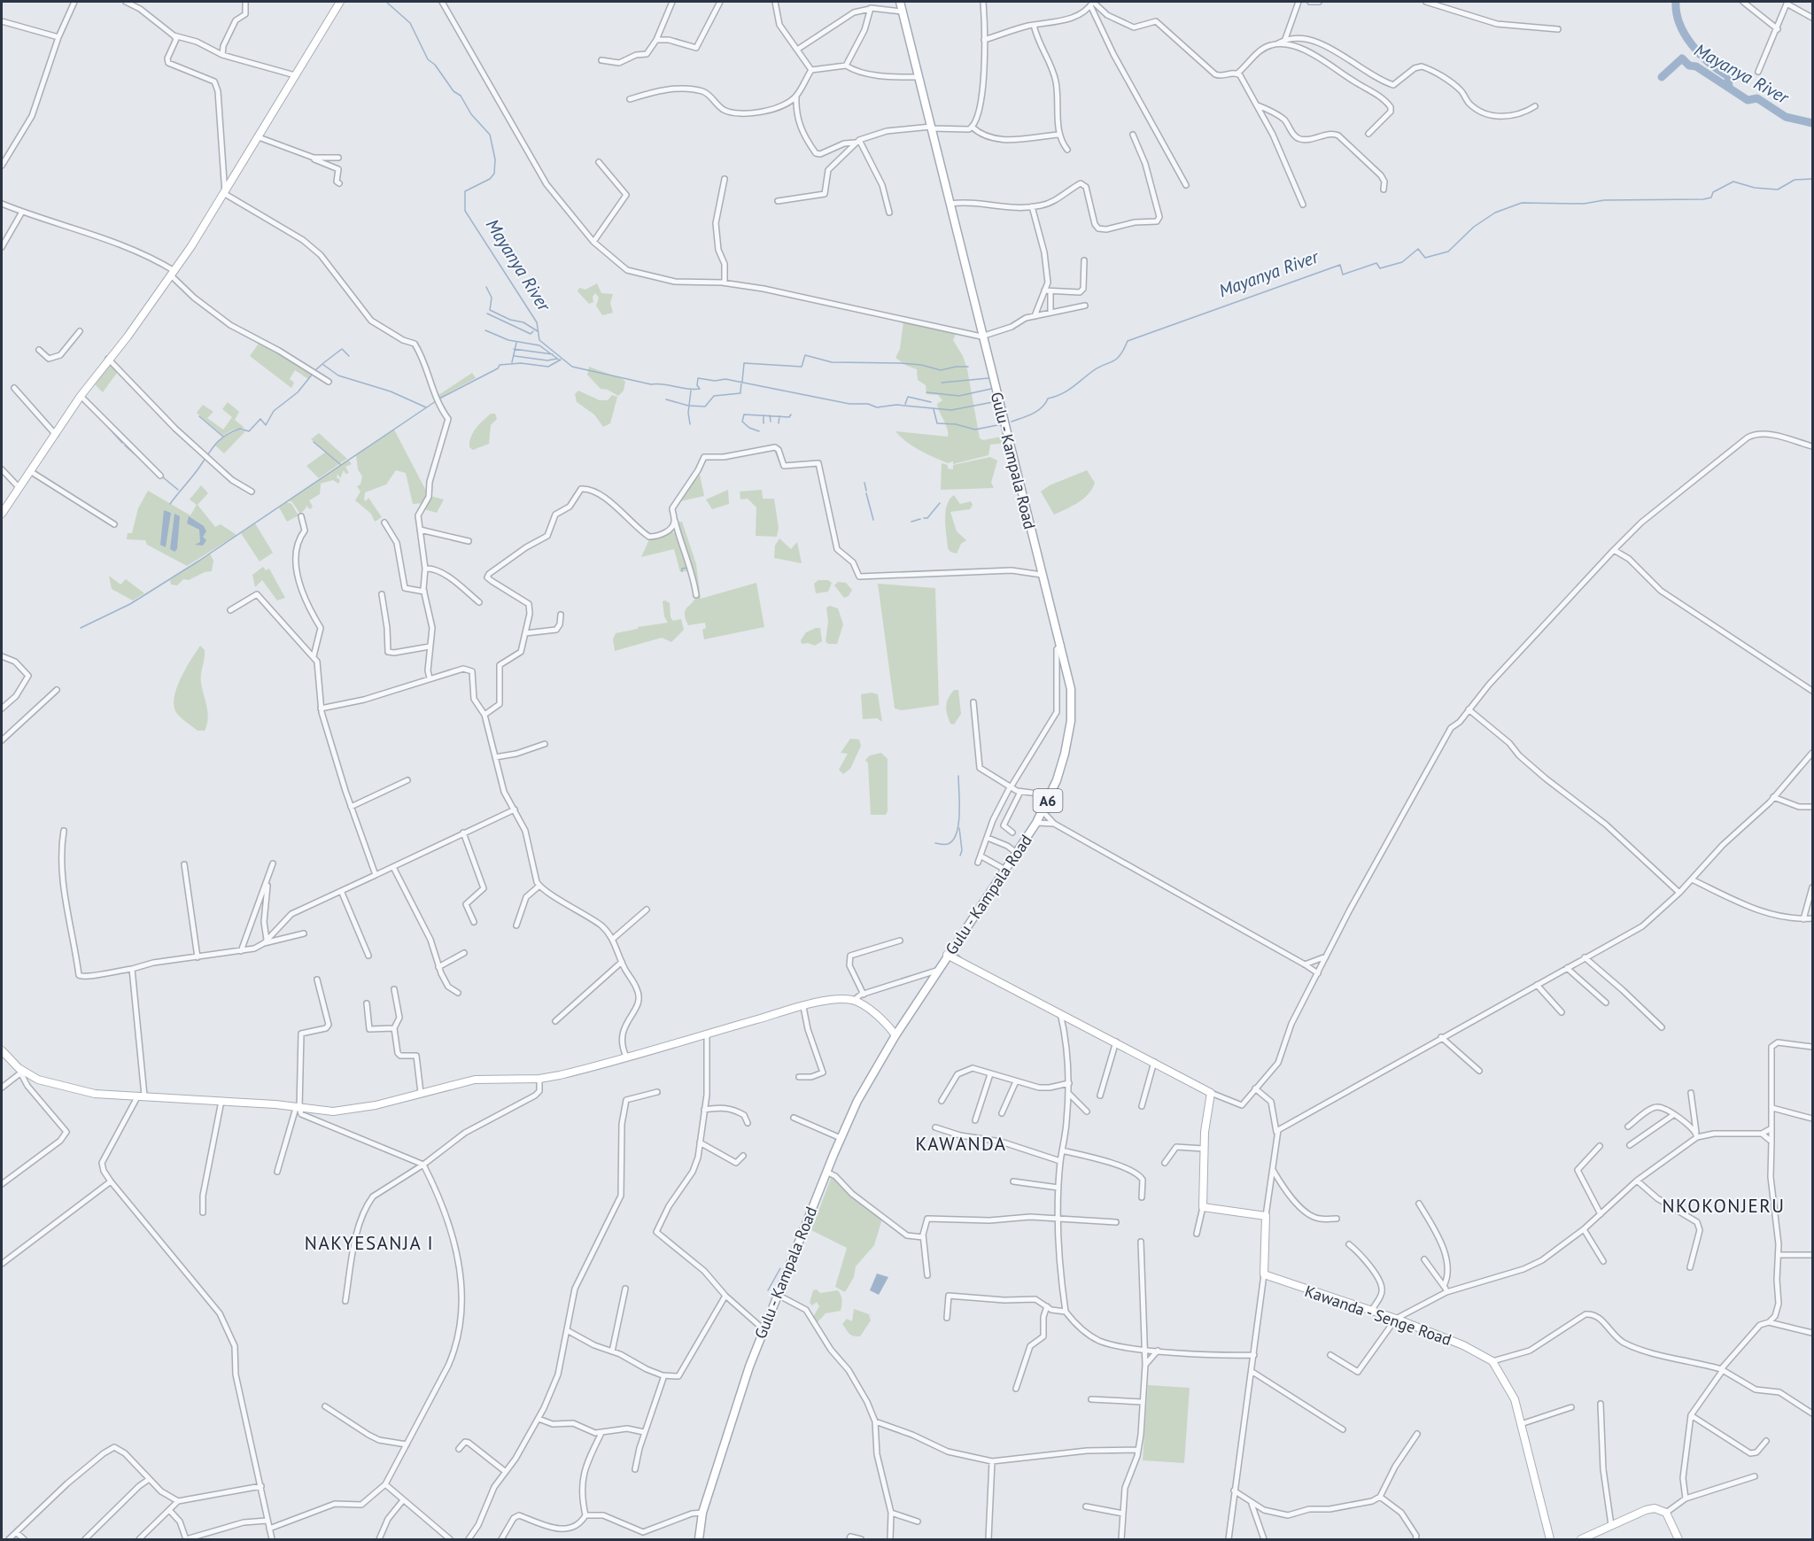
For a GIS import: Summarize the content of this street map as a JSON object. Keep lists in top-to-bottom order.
{
  "streets": {
    "main road": ["Gulu - Kampala Road", "A6"],
    "street": ["Kawanda - Senge Road"]
  },
  "districts": ["KAWANDA", "NKOKONJERU", "NAKYESANJA I"],
  "water": ["Mayanya River"]
}
